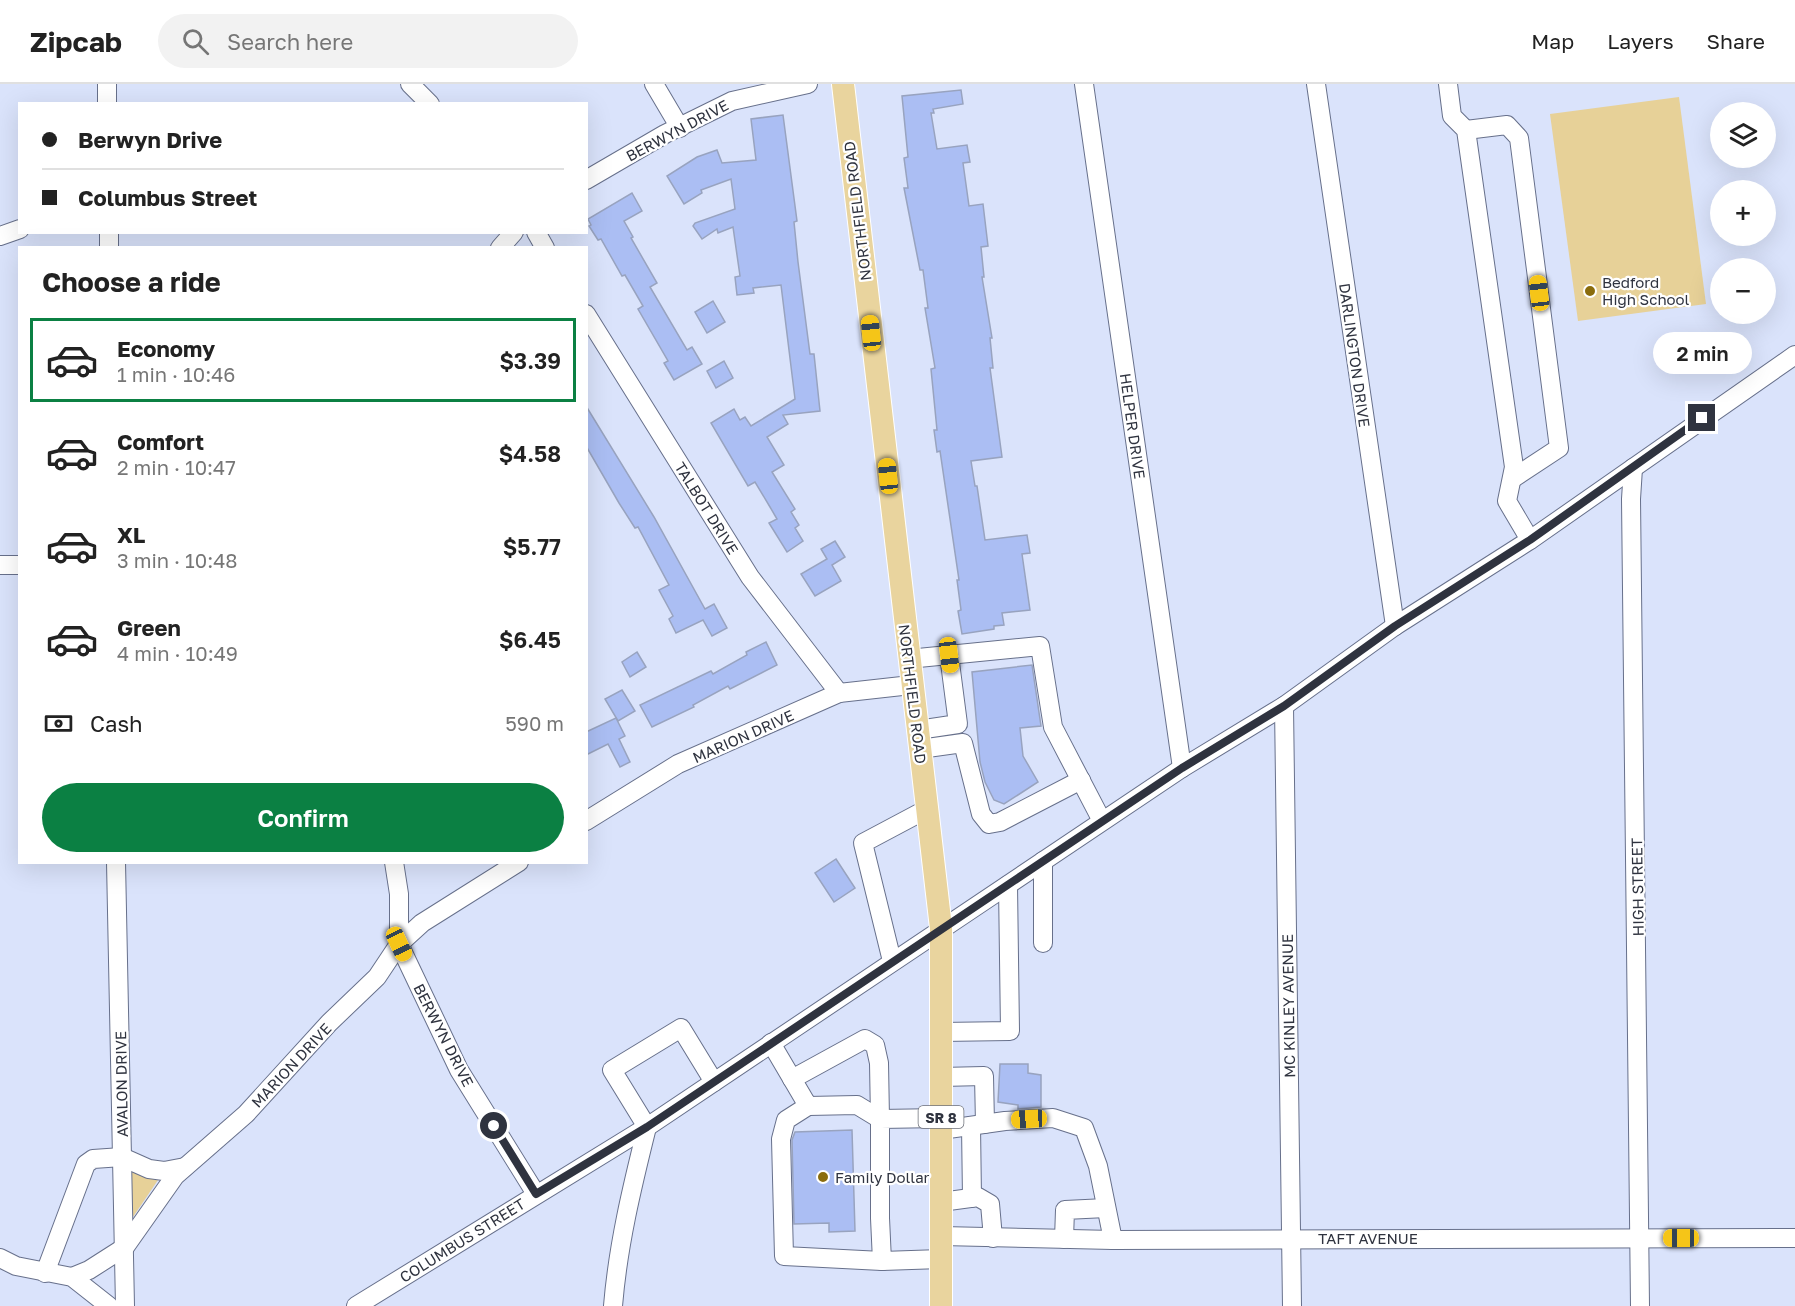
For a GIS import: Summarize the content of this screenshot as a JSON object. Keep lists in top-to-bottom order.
{
  "streets": {
    "main road": ["NORTHFIELD ROAD", "SR 8"],
    "street": [
      "BERWYN DRIVE",
      "DARLINGTON DRIVE",
      "HELPER DRIVE",
      "TALBOT DRIVE",
      "MARION DRIVE",
      "HIGH STREET",
      "MC KINLEY AVENUE",
      "AVALON DRIVE",
      "TAFT AVENUE",
      "COLUMBUS STREET"
    ]
  },
  "crossings": [
    ["BERWYN DRIVE", "MARION DRIVE"],
    ["BERWYN DRIVE", "COLUMBUS STREET"],
    ["NORTHFIELD ROAD", "MARION DRIVE"],
    ["NORTHFIELD ROAD", "TAFT AVENUE"],
    ["NORTHFIELD ROAD", "COLUMBUS STREET"],
    ["DARLINGTON DRIVE", "COLUMBUS STREET"],
    ["HELPER DRIVE", "COLUMBUS STREET"],
    ["TALBOT DRIVE", "MARION DRIVE"],
    ["MARION DRIVE", "AVALON DRIVE"],
    ["HIGH STREET", "TAFT AVENUE"],
    ["HIGH STREET", "COLUMBUS STREET"],
    ["MC KINLEY AVENUE", "TAFT AVENUE"],
    ["MC KINLEY AVENUE", "COLUMBUS STREET"]
  ],
  "places": ["Bedford High School", "Family Dollar"],
  "page": {
    "header": "Zipcab",
    "search": "Search here",
    "nav": ["Map", "Layers", "Share"],
    "map_buttons": ["+", "−"],
    "banner": ["Berwyn Drive", "Columbus Street"],
    "heading": "Choose a ride",
    "list": [
      {
        "name": "Economy",
        "note": "1 min · 10:46",
        "value": "$3.39"
      },
      {
        "name": "Comfort",
        "note": "2 min · 10:47",
        "value": "$4.58"
      },
      {
        "name": "XL",
        "note": "3 min · 10:48",
        "value": "$5.77"
      },
      {
        "name": "Green",
        "note": "4 min · 10:49",
        "value": "$6.45"
      }
    ],
    "bubble": "2 min",
    "pay": ["Cash", "590 m"],
    "buttons": "Confirm"
  }
}
